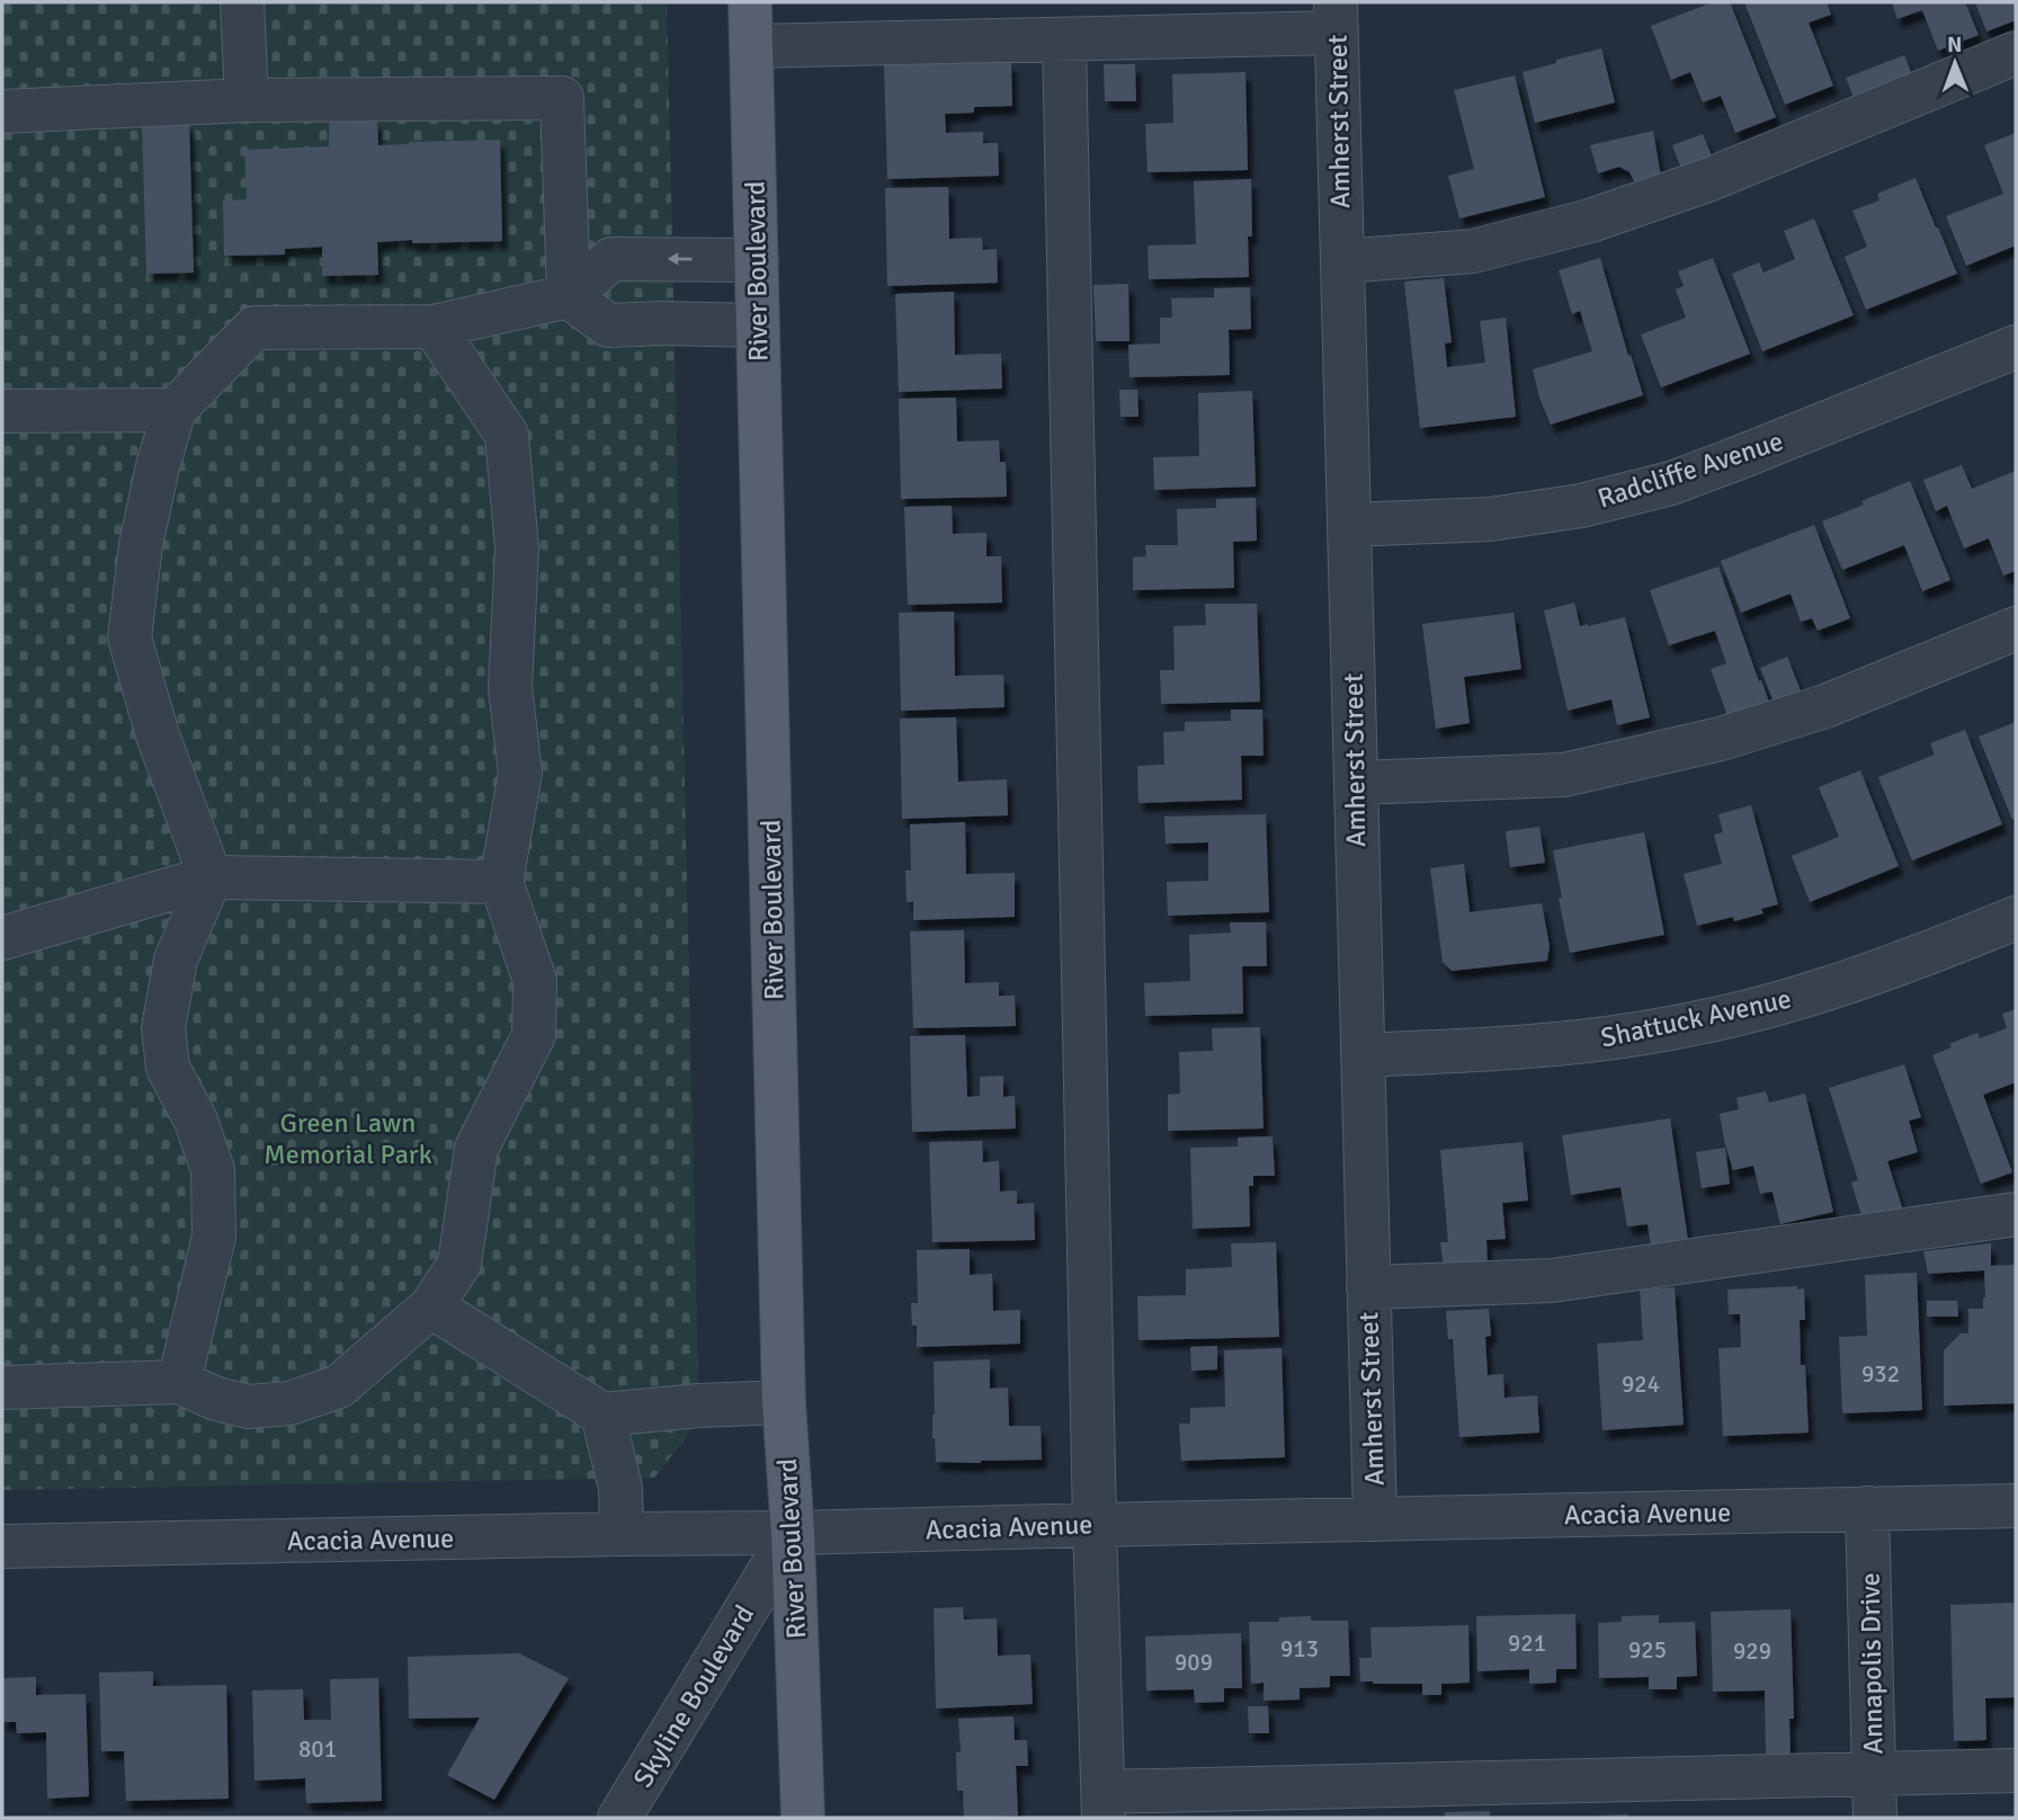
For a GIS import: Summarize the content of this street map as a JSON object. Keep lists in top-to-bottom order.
{
  "streets": {
    "main road": ["River Boulevard"],
    "street": [
      "Amherst Street",
      "Radcliffe Avenue",
      "Shattuck Avenue",
      "Acacia Avenue",
      "Annapolis Drive",
      "Skyline Boulevard"
    ]
  },
  "crossings": [
    ["Amherst Street", "Radcliffe Avenue"],
    ["Amherst Street", "Shattuck Avenue"],
    ["Amherst Street", "Acacia Avenue"],
    ["River Boulevard", "Acacia Avenue"],
    ["River Boulevard", "Skyline Boulevard"],
    ["Acacia Avenue", "Annapolis Drive"],
    ["Acacia Avenue", "Skyline Boulevard"]
  ],
  "parks": ["Green Lawn Memorial Park"],
  "house_numbers": [
    "932",
    "924",
    "921",
    "913",
    "925",
    "929",
    "909",
    "801"
  ],
  "north": "top"
}
